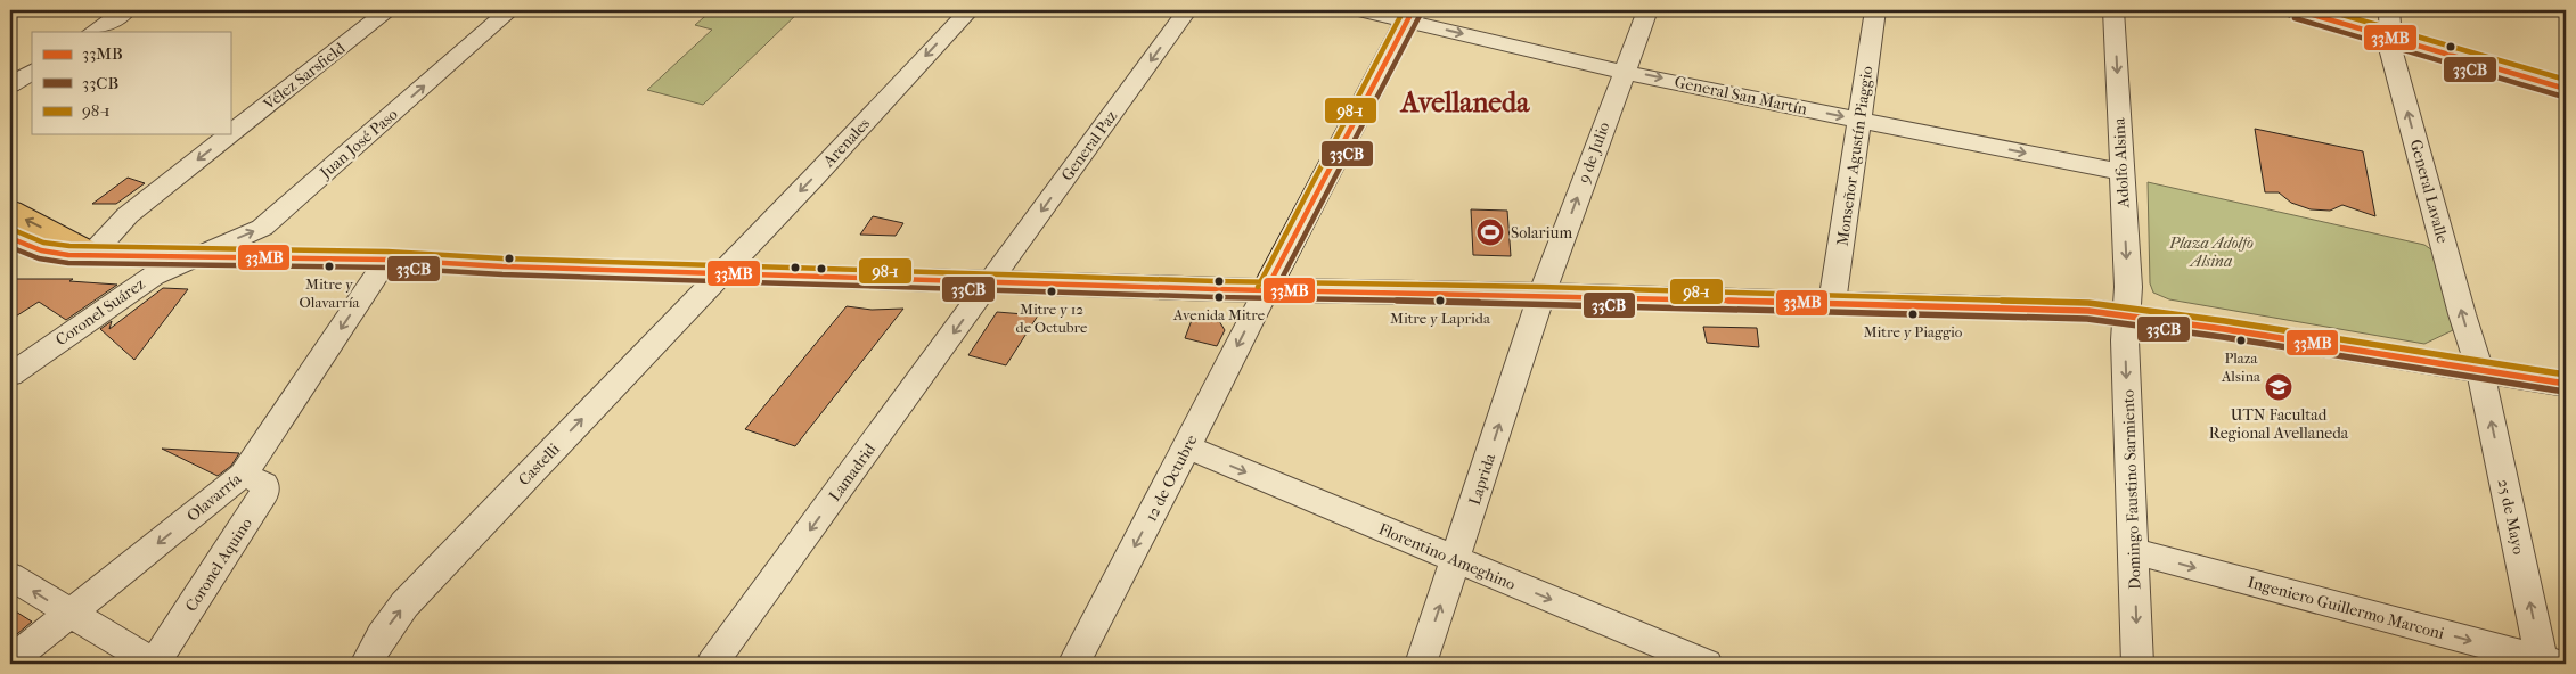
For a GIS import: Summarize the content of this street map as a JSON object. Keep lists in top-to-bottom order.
{
  "streets": {
    "street": [
      "Vélez Sarsfield",
      "General San Martín",
      "Arenales",
      "Juan José Paso",
      "General Paz",
      "9 de Julio",
      "Monseñor Agustín Piaggio",
      "Adolfo Alsina",
      "General Lavalle",
      "Coronel Suárez",
      "Castelli",
      "Lamadrid",
      "12 de Octubre",
      "Laprida",
      "Domingo Faustino Sarmiento",
      "Olavarría",
      "25 de Mayo",
      "Florentino Ameghino",
      "Coronel Aquino",
      "Ingeniero Guillermo Marconi"
    ]
  },
  "crossings": [
    ["General San Martín", "9 de Julio"],
    ["General San Martín", "Monseñor Agustín Piaggio"],
    ["General San Martín", "Adolfo Alsina"],
    ["Arenales", "Castelli"],
    ["Juan José Paso", "Coronel Suárez"],
    ["General Paz", "Lamadrid"],
    ["9 de Julio", "Laprida"],
    ["Adolfo Alsina", "Domingo Faustino Sarmiento"],
    ["General Lavalle", "25 de Mayo"],
    ["12 de Octubre", "Florentino Ameghino"],
    ["Laprida", "Florentino Ameghino"],
    ["Domingo Faustino Sarmiento", "Ingeniero Guillermo Marconi"],
    ["Olavarría", "Coronel Aquino"],
    ["25 de Mayo", "Ingeniero Guillermo Marconi"]
  ],
  "one_way": [
    "Vélez Sarsfield",
    "General San Martín",
    "Arenales",
    "Juan José Paso",
    "General Paz",
    "9 de Julio",
    "Adolfo Alsina",
    "General Lavalle",
    "Castelli",
    "Lamadrid",
    "12 de Octubre",
    "Laprida",
    "Domingo Faustino Sarmiento",
    "Olavarría",
    "25 de Mayo",
    "Florentino Ameghino",
    "Ingeniero Guillermo Marconi"
  ],
  "districts": ["Avellaneda"],
  "parks": ["Plaza Adolfo Alsina"],
  "places": {
    "sports": ["Solarium"],
    "other": [
      "Mitre y Olavarría",
      "Mitre y 12 de Octubre",
      "Avenida Mitre",
      "Mitre y Laprida",
      "Mitre y Piaggio",
      "Plaza Alsina"
    ],
    "school or university": ["UTN Facultad Regional Avellaneda"]
  },
  "lines": ["transit line 33MB", "transit line 98-1", "transit line 33CB"],
  "legend": ["33MB", "33CB", "98-1"]
}
